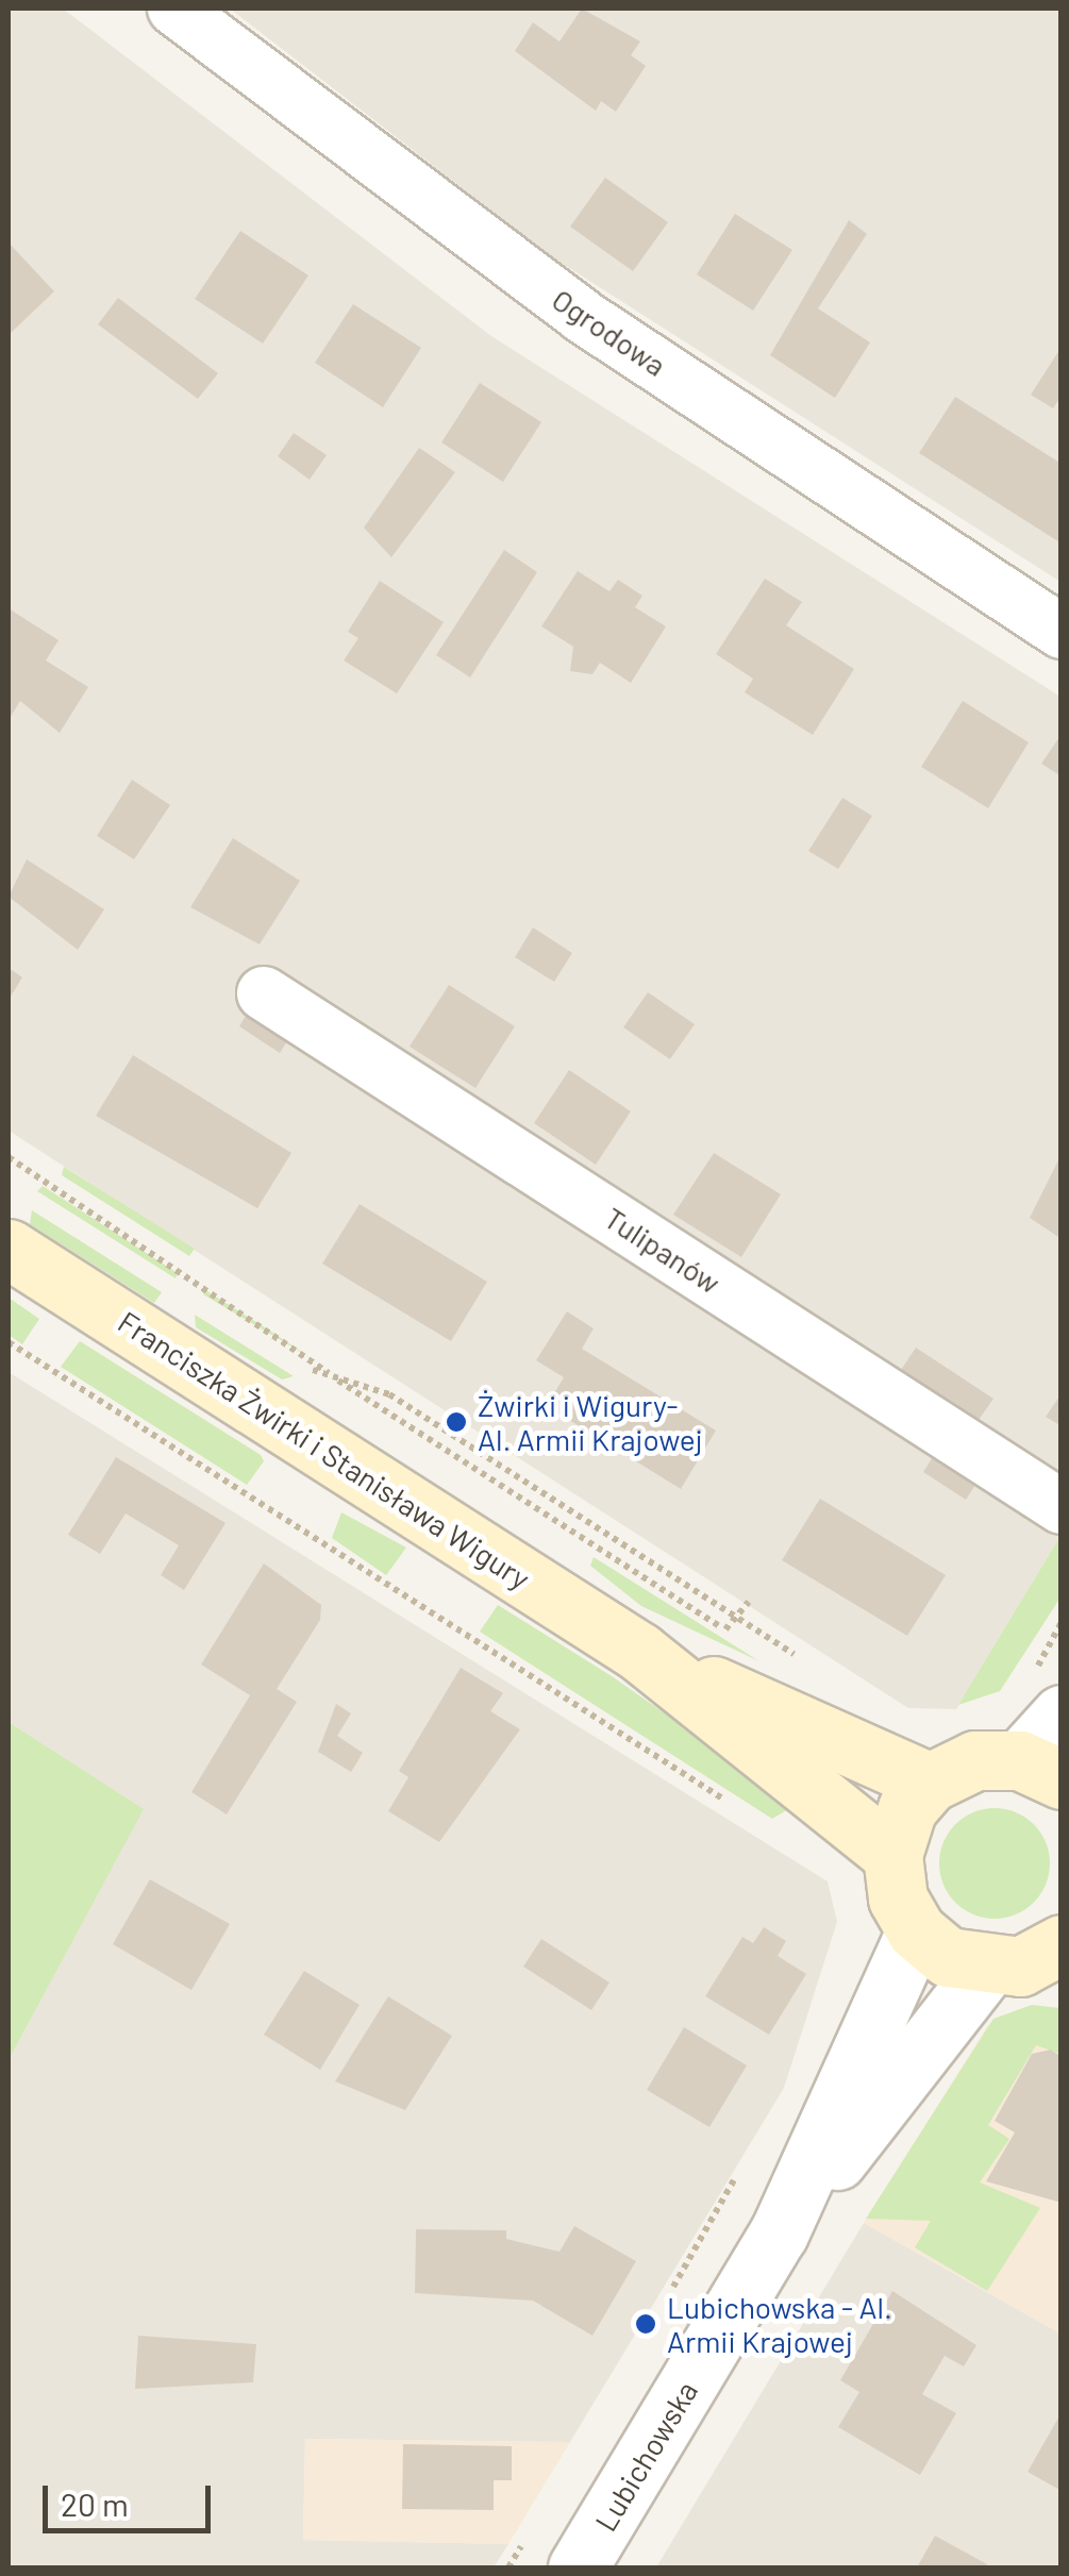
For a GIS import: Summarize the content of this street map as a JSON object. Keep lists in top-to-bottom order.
{
  "streets": {
    "main road": ["Franciszka Żwirki i Stanisława Wigury"],
    "street": ["Ogrodowa", "Tulipanów", "Lubichowska"]
  },
  "places": ["Żwirki i Wigury- Al. Armii Krajowej", "Lubichowska - Al. Armii Krajowej"],
  "scale_bar": "20 m"
}
